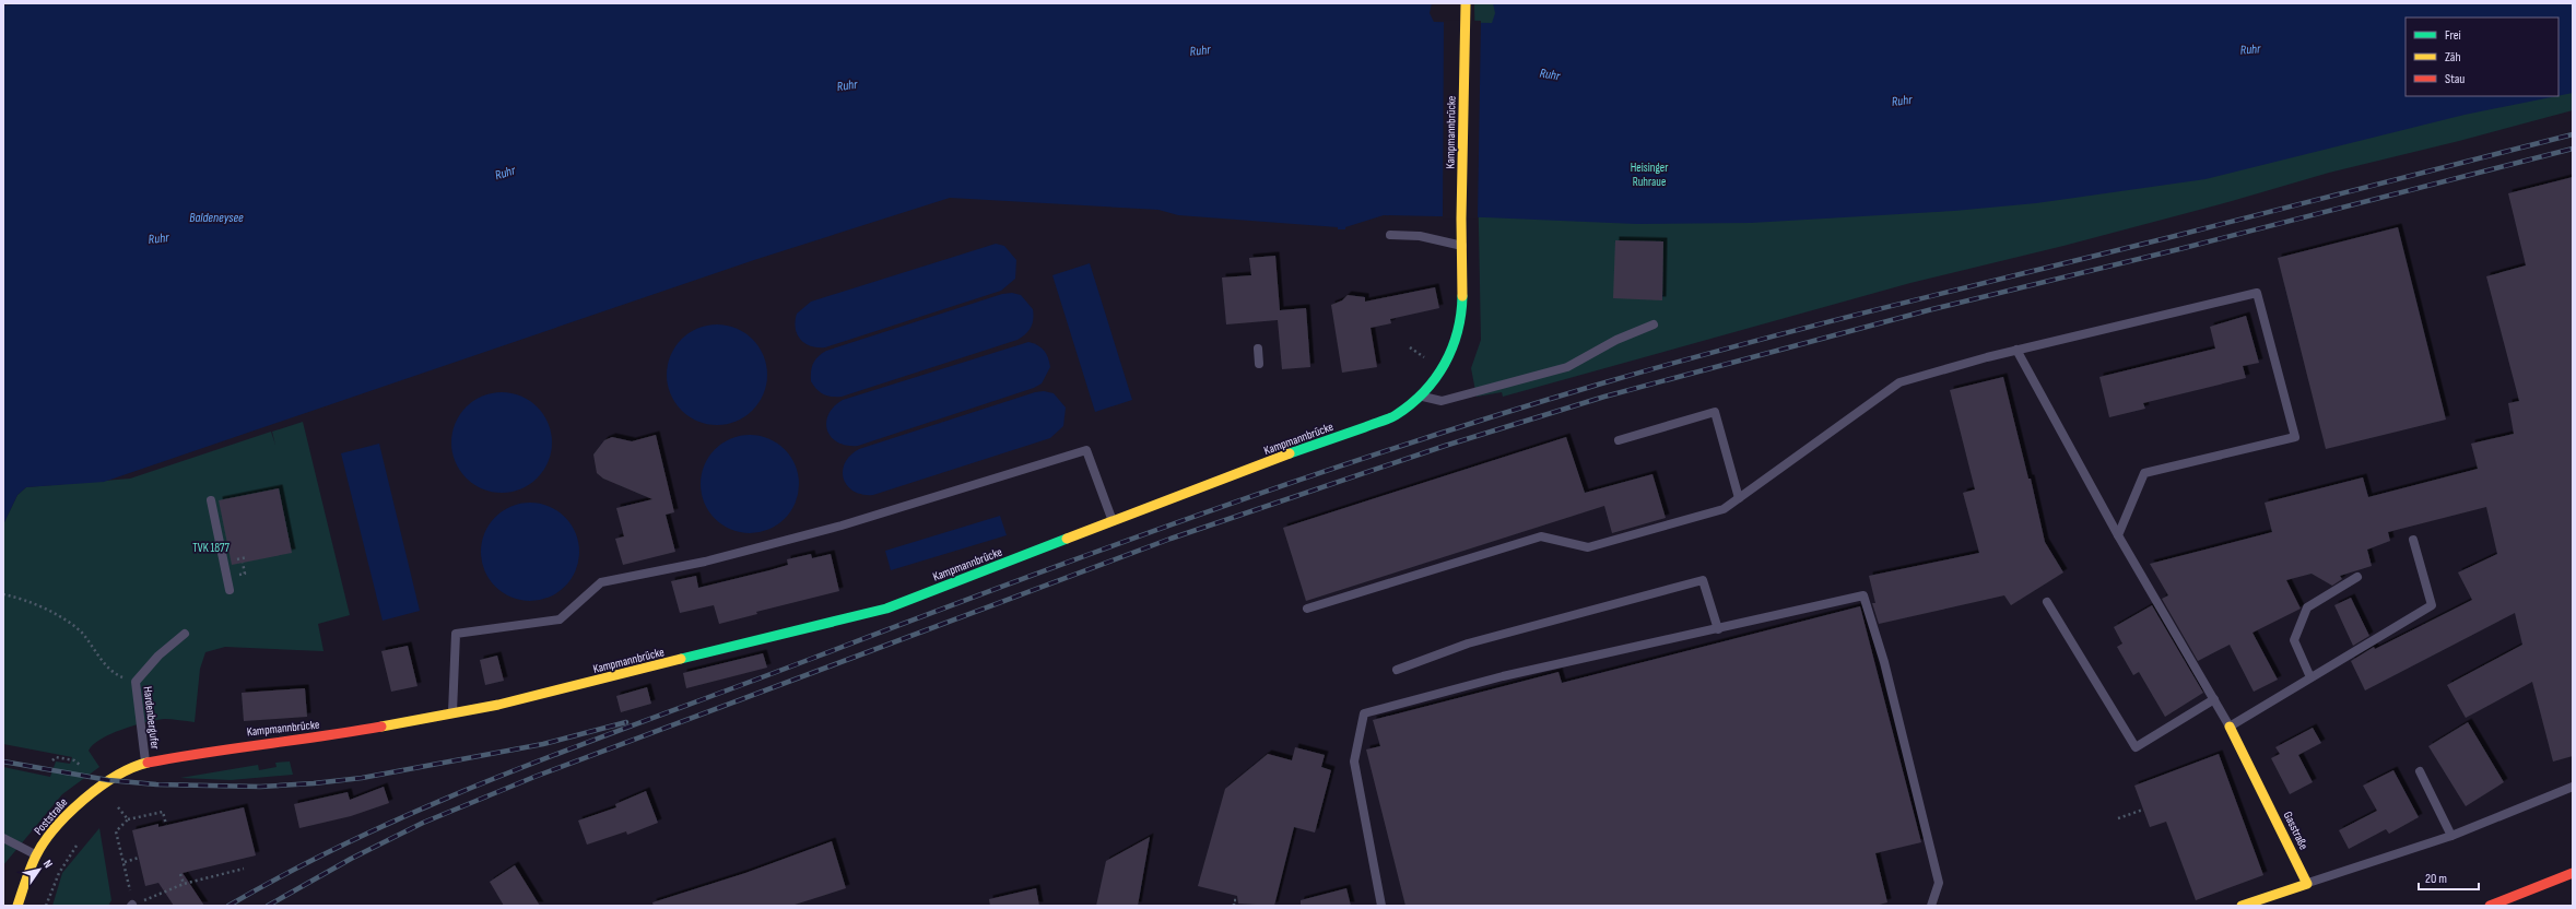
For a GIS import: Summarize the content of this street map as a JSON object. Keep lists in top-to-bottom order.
{
  "streets": {
    "main road": ["Kampmannbrücke", "Poststraße", "Gasstraße"],
    "lane": ["Hardenbergufer"]
  },
  "crossings": [
    ["Kampmannbrücke", "Hardenbergufer"],
    ["Kampmannbrücke", "Poststraße"]
  ],
  "water": ["Ruhr", "Baldeneysee"],
  "parks": ["Heisinger Ruhraue", "TVK 1877"],
  "legend": ["Frei", "Zäh", "Stau"],
  "scale_bar": "20 m",
  "north": "top right"
}
